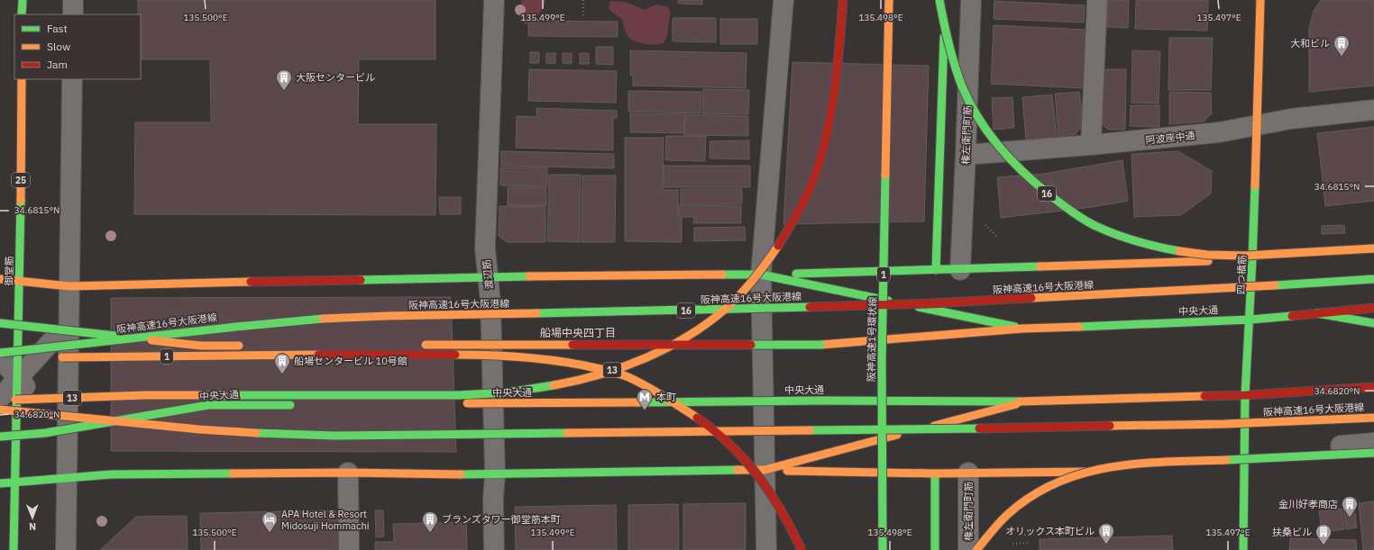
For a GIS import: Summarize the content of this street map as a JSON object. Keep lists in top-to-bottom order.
{
  "streets": {
    "main road": [
      "25",
      "16",
      "御堂筋",
      "1",
      "四つ橋筋",
      "阪神高速16号大阪港線",
      "中央大通",
      "阪神高速1号環状線",
      "13"
    ],
    "street": ["権左衛門町筋", "阿波座中通", "渡辺筋"]
  },
  "crossings": [
    ["権左衛門町筋", "阿波座中通"],
    ["阿波座中通", "四つ橋筋"],
    ["御堂筋", "中央大通"],
    ["渡辺筋", "中央大通"],
    ["四つ橋筋", "中央大通"]
  ],
  "districts": ["船場中央四丁目"],
  "places": {
    "building": [
      "大和ビル",
      "大阪センタービル",
      "船場センタービル 10号館",
      "金川好孝商店",
      "ブランズタワー御堂筋本町",
      "オリックス本町ビル",
      "扶桑ビル"
    ],
    "metro station": ["本町"],
    "hotel": ["APA Hotel & Resort Midosuji Hommachi"]
  },
  "legend": ["Fast", "Slow", "Jam"],
  "north": "bottom",
  "coordinates": [
    "135.500°E",
    "135.499°E",
    "135.498°E",
    "135.497°E",
    "34.6815°N",
    "34.6820°N"
  ]
}
